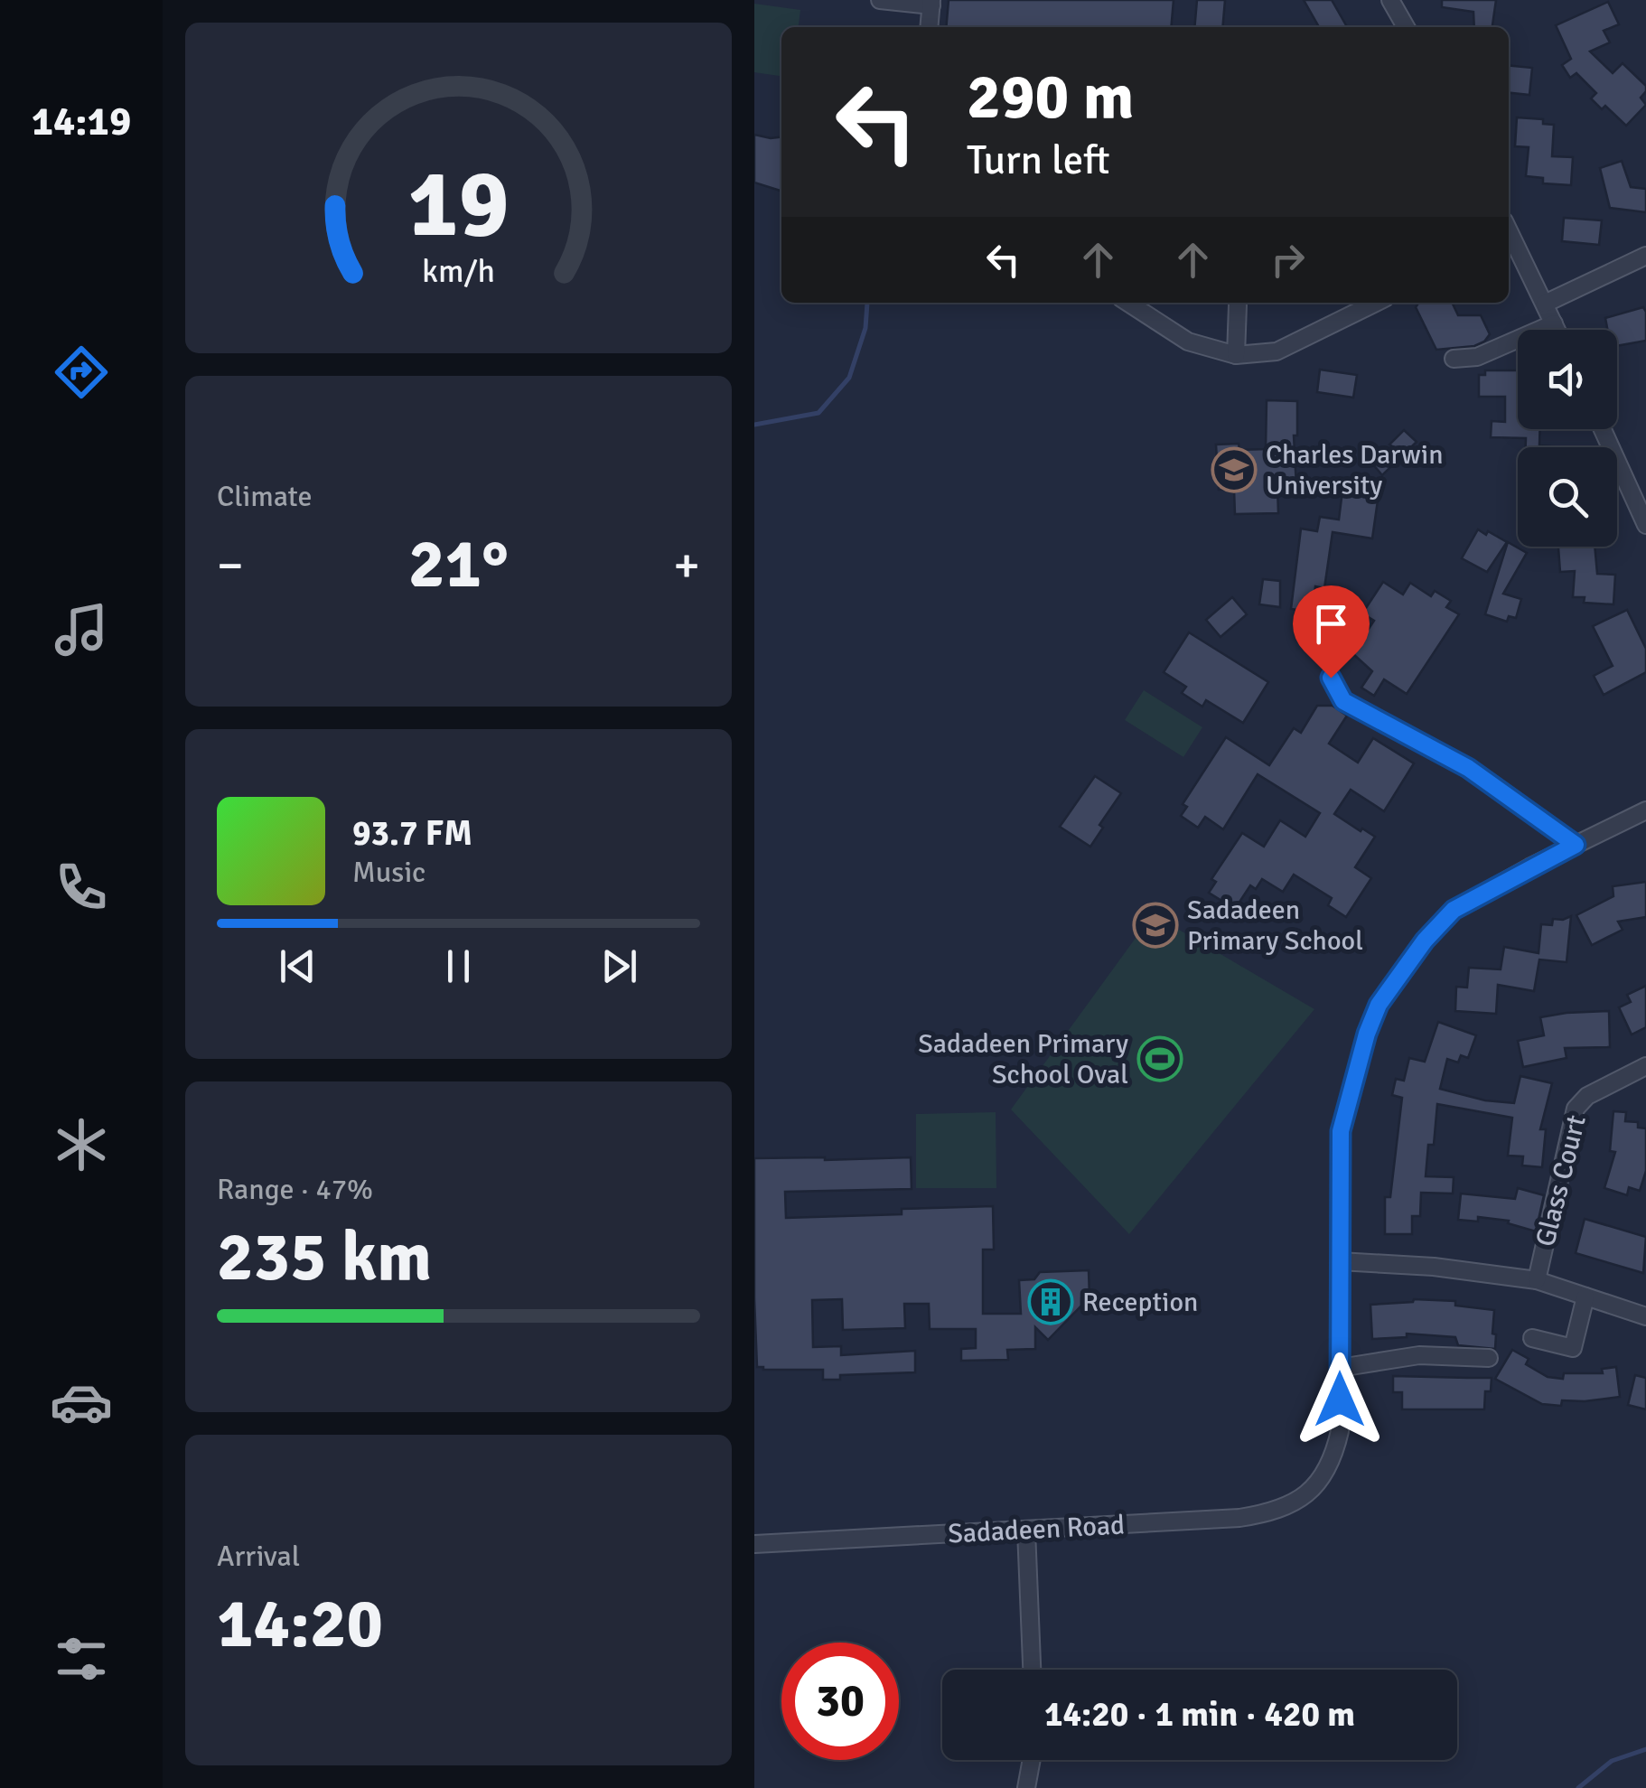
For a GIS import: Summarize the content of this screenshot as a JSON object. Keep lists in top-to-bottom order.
{
  "streets": {
    "street": ["Glass Court", "Sadadeen Road"]
  },
  "places": {
    "school or university": ["Charles Darwin University", "Sadadeen Primary School"],
    "sports": ["Sadadeen Primary School Oval"],
    "building": ["Reception"]
  },
  "page": {
    "tabs": "14:19",
    "turn": ["290 m", "Turn left"],
    "tile": [
      "Climate",
      ["Range · 47%", "235 km"],
      ["Arrival", "14:20"]
    ],
    "heat": ["−", "21°", "+"],
    "song": ["93.7 FM", "Music"],
    "limit": "30",
    "trip": "14:20 · 1 min · 420 m",
    "gauge": ["19", "km/h"]
  }
}
